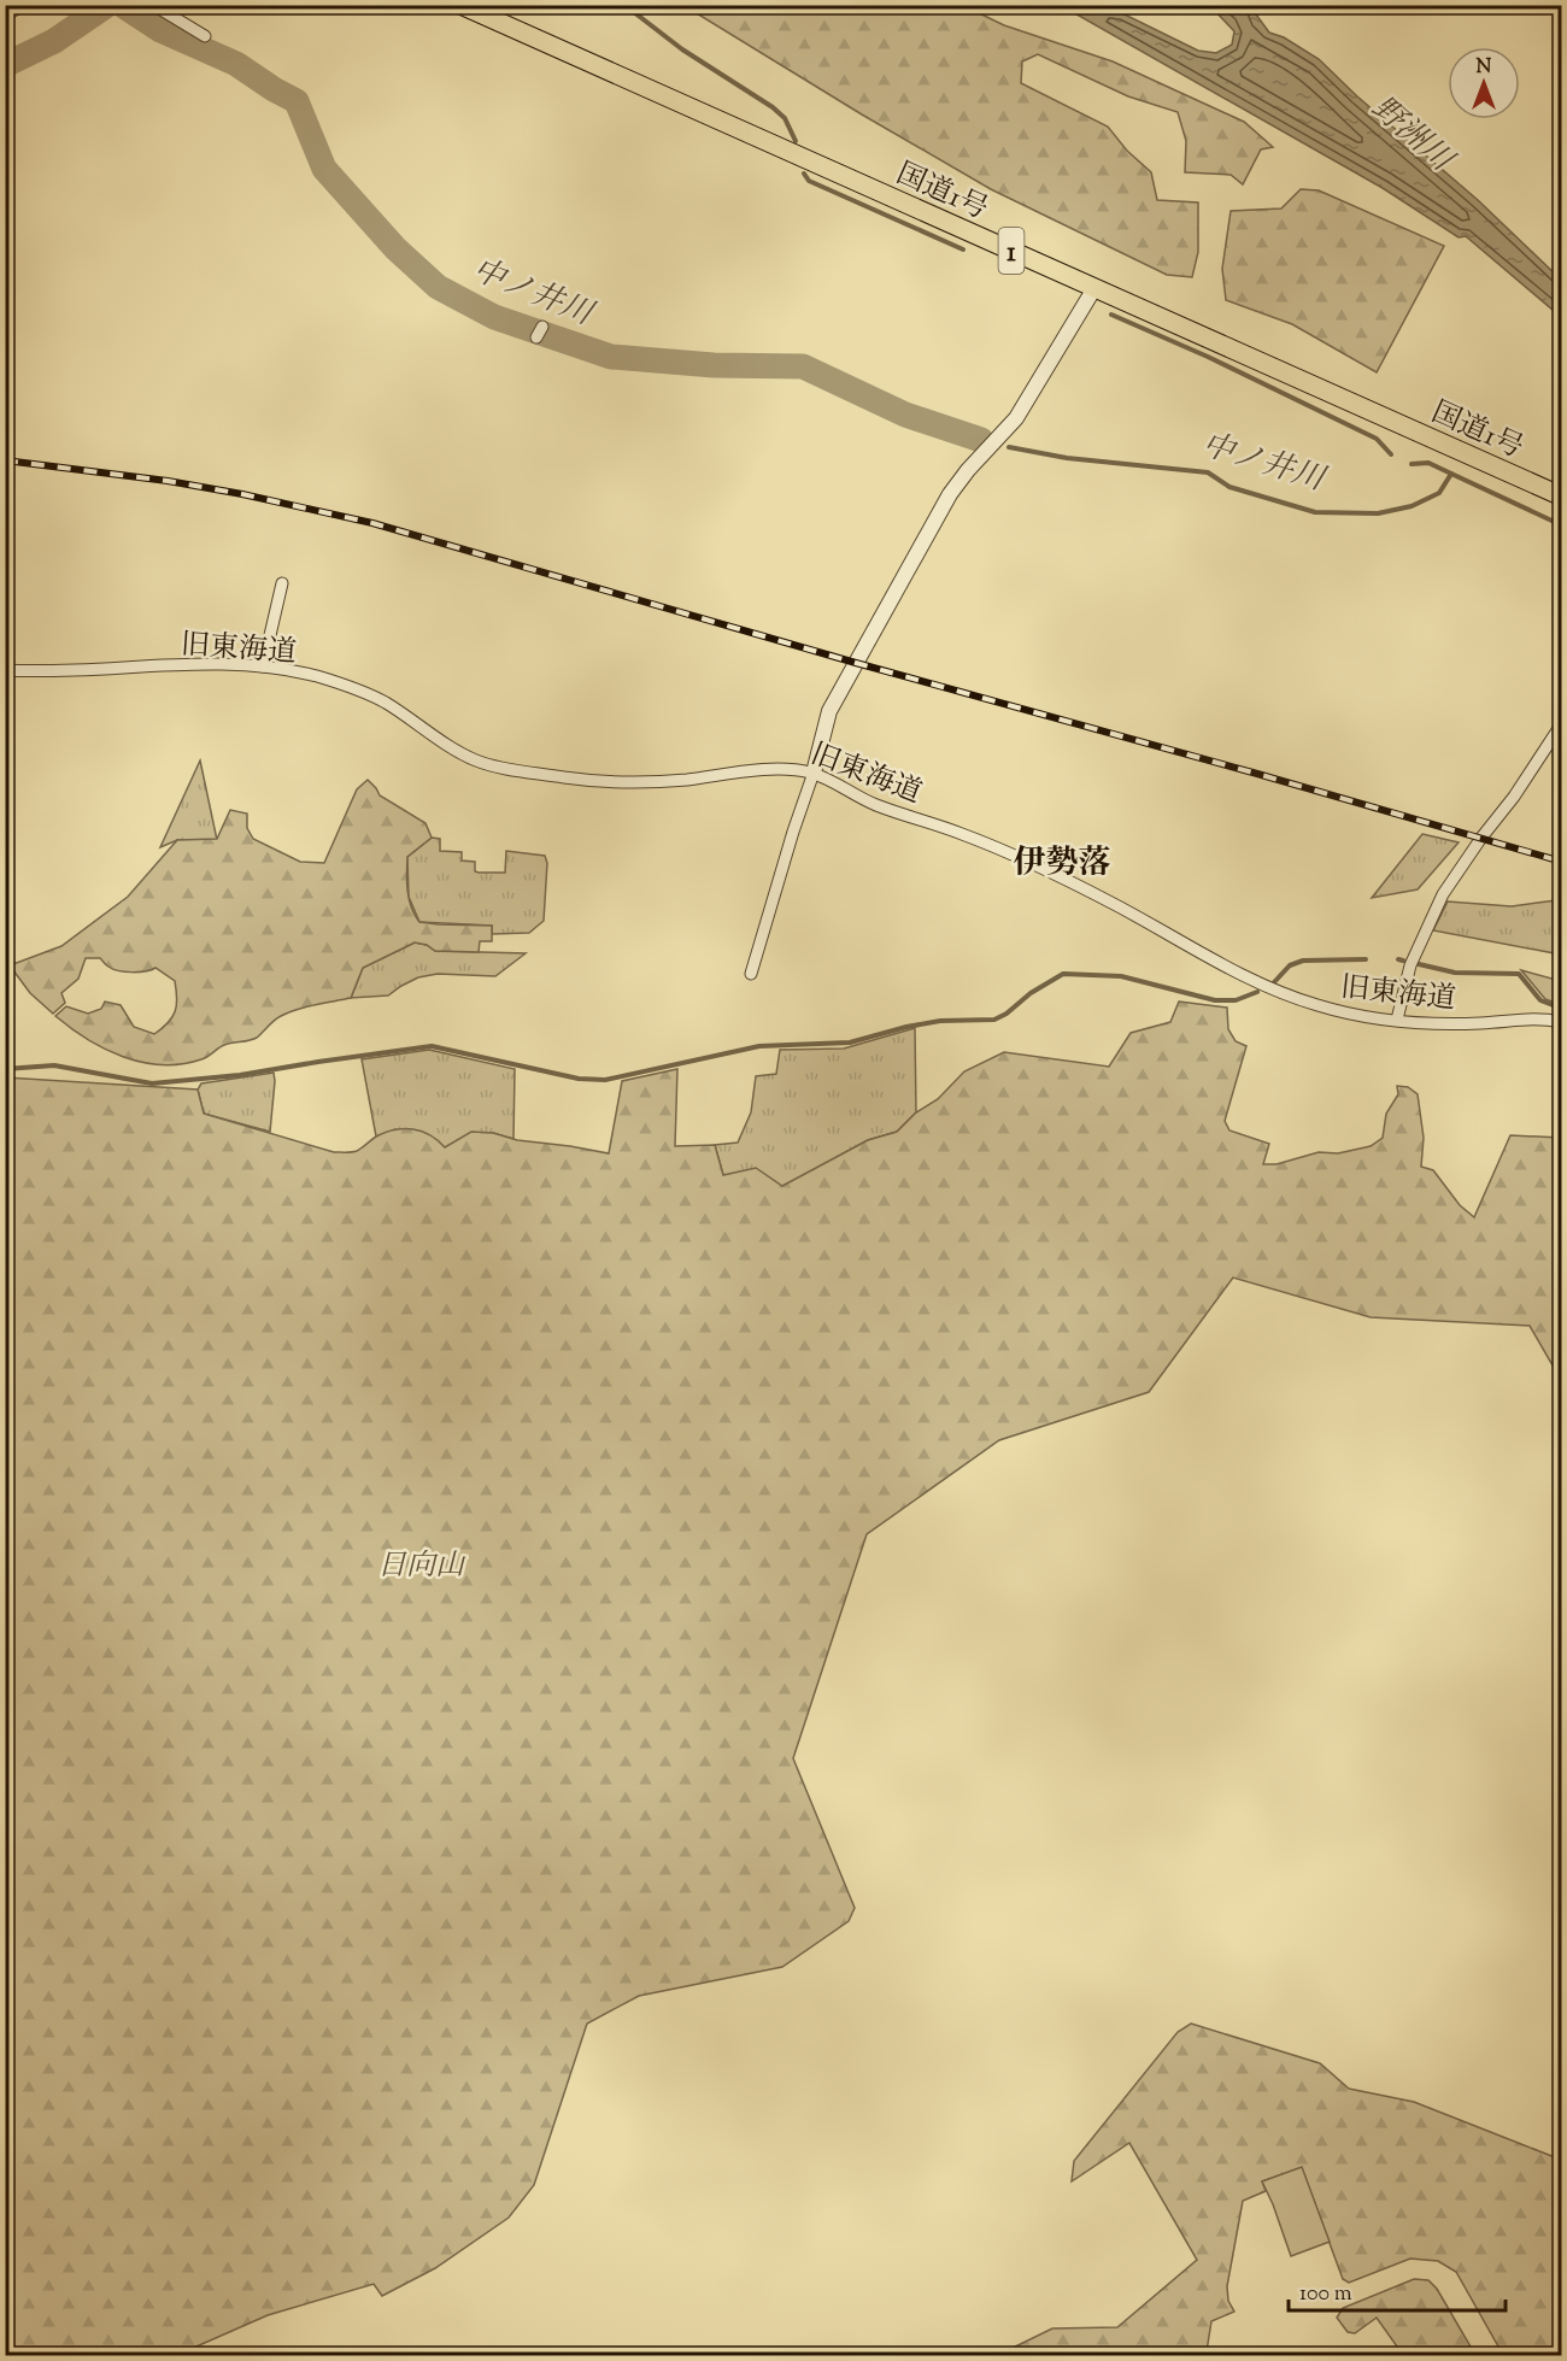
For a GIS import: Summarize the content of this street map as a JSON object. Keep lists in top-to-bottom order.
{
  "streets": {
    "highway": ["国道1号", "1"],
    "street": ["旧東海道"]
  },
  "districts": ["伊勢落"],
  "water": ["野洲川", "中ノ井川"],
  "parks": ["日向山"],
  "scale_bar": "100 m",
  "north": "top"
}
